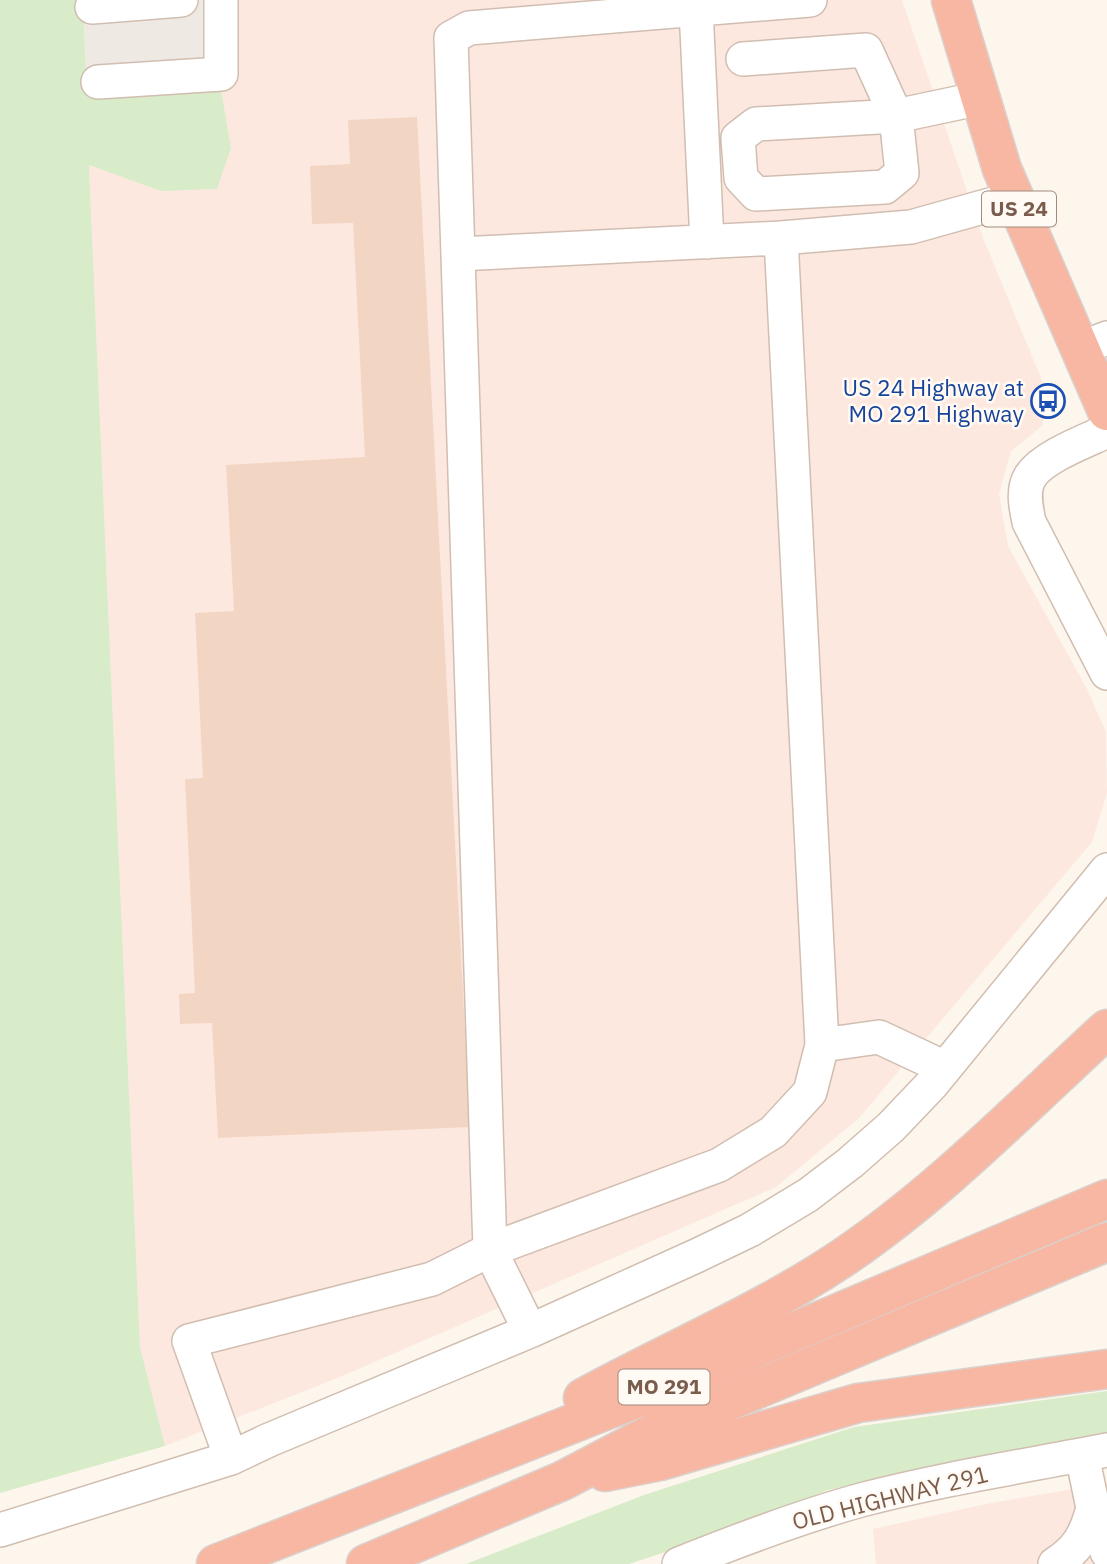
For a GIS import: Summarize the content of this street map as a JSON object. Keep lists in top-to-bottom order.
{
  "streets": {
    "highway": ["US 24", "MO 291"],
    "street": ["OLD HIGHWAY 291"]
  },
  "places": {
    "bus stop": ["US 24 Highway at MO 291 Highway"]
  }
}
